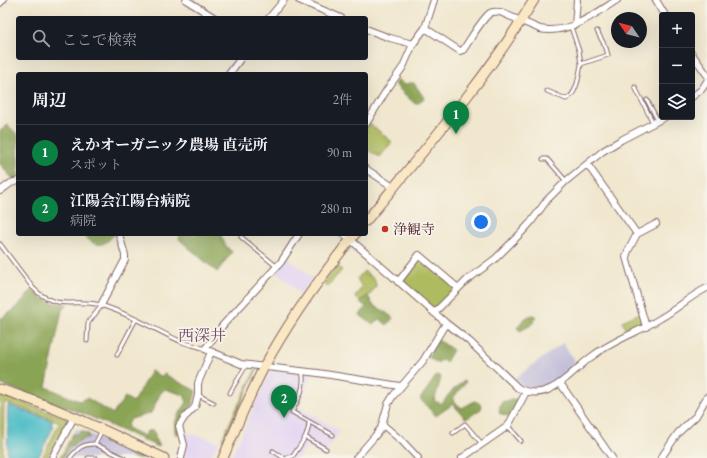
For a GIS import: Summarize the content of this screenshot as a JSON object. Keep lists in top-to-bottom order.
{
  "districts": ["西深井"],
  "places": ["浄観寺"],
  "north": "top left",
  "page": {
    "map_buttons": ["+", "−"],
    "search": "ここで検索",
    "heading": ["周辺", "2件"],
    "pins": ["1", "2"],
    "list": [
      {
        "mark": "1",
        "name": "えかオーガニック農場 直売所",
        "note": "スポット",
        "value": "90 m"
      },
      {
        "mark": "2",
        "name": "江陽会江陽台病院",
        "note": "病院",
        "value": "280 m"
      }
    ]
  }
}
